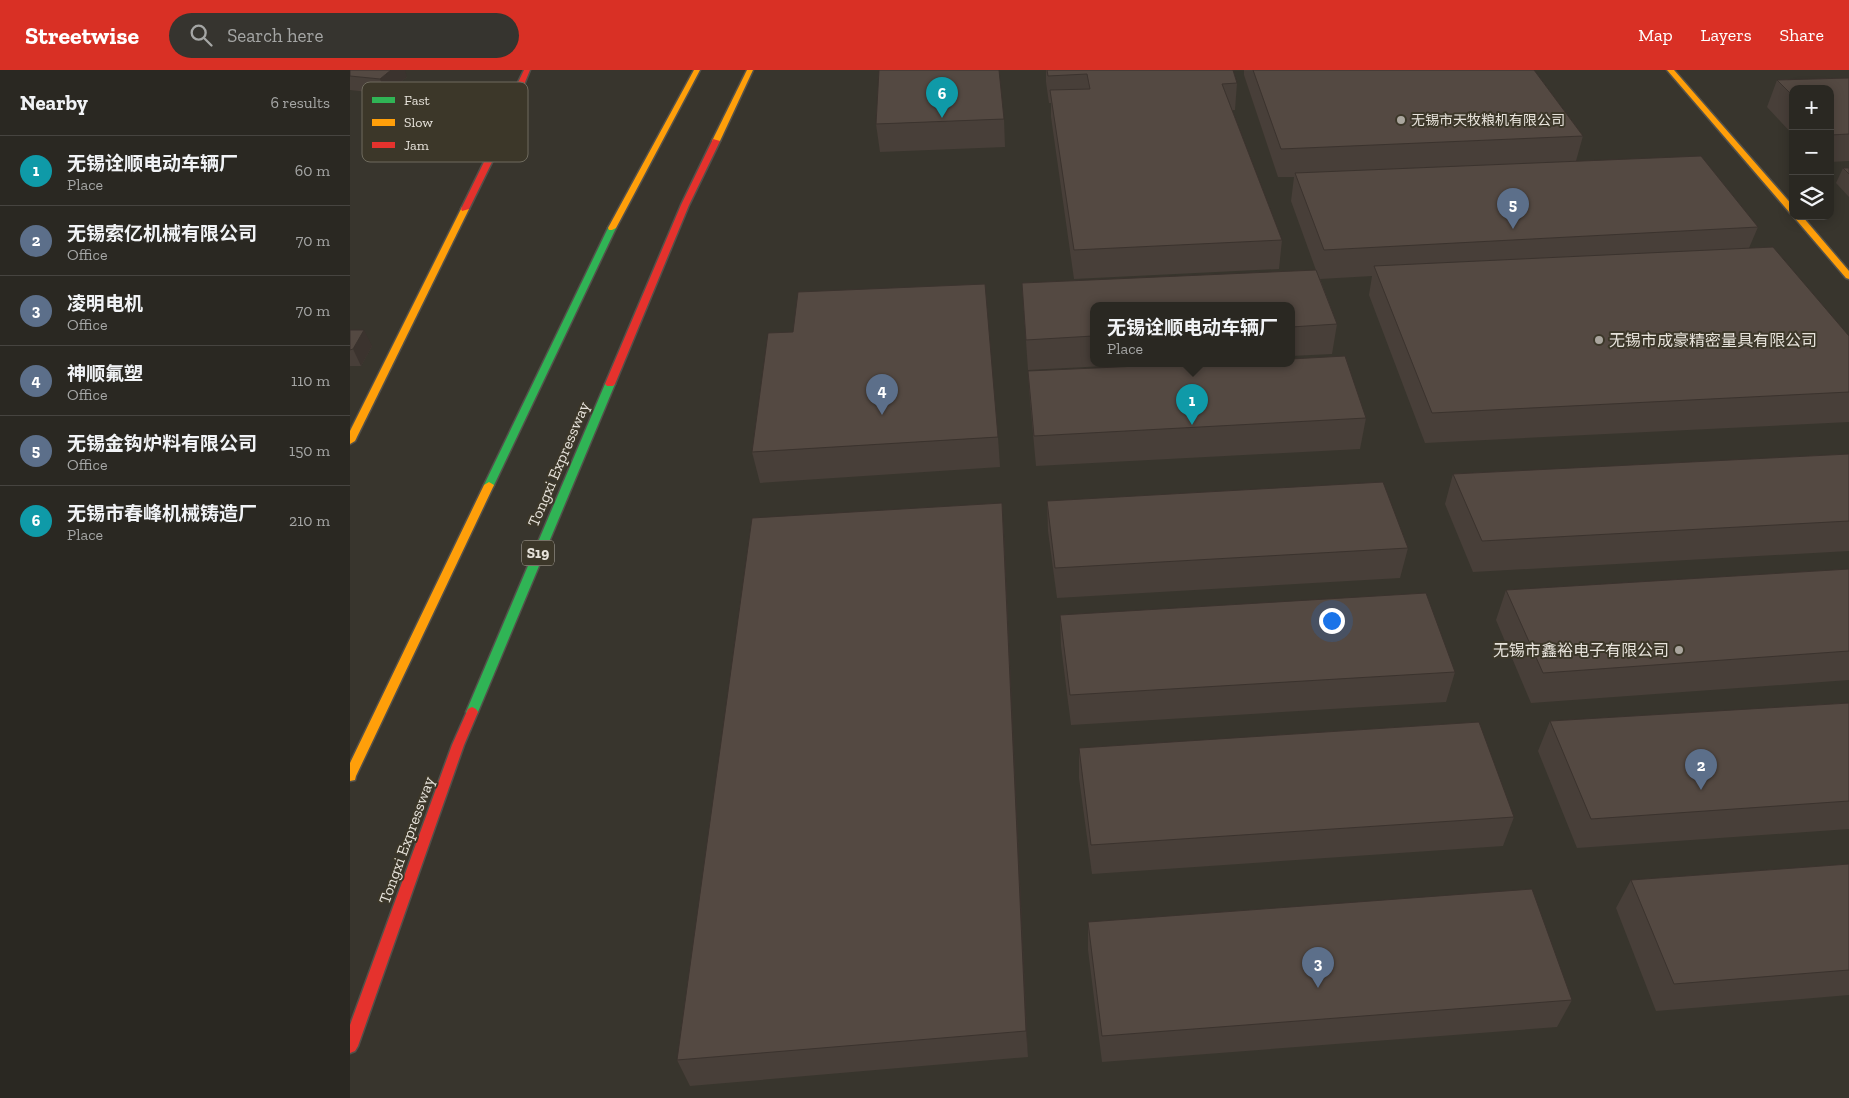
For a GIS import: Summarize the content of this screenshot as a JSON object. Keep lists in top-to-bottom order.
{
  "streets": {
    "main road": ["Tongxi Expressway", "S19"]
  },
  "places": ["无锡市天牧粮机有限公司", "无锡市成豪精密量具有限公司", "无锡市鑫裕电子有限公司"],
  "legend": ["Fast", "Slow", "Jam"],
  "page": {
    "header": "Streetwise",
    "search": "Search here",
    "nav": ["Map", "Layers", "Share"],
    "heading": ["Nearby", "6 results"],
    "pins": [
      "6",
      "5",
      "4",
      "1",
      "2",
      "3"
    ],
    "map_buttons": ["+", "−"],
    "list": [
      {
        "mark": "1",
        "name": "无锡诠顺电动车辆厂",
        "note": "Place",
        "value": "60 m"
      },
      {
        "mark": "2",
        "name": "无锡索亿机械有限公司",
        "note": "Office",
        "value": "70 m"
      },
      {
        "mark": "3",
        "name": "凌明电机",
        "note": "Office",
        "value": "70 m"
      },
      {
        "mark": "4",
        "name": "神顺氟塑",
        "note": "Office",
        "value": "110 m"
      },
      {
        "mark": "5",
        "name": "无锡金钩炉料有限公司",
        "note": "Office",
        "value": "150 m"
      },
      {
        "mark": "6",
        "name": "无锡市春峰机械铸造厂",
        "note": "Place",
        "value": "210 m"
      }
    ],
    "popup": ["无锡诠顺电动车辆厂", "Place"]
  }
}
